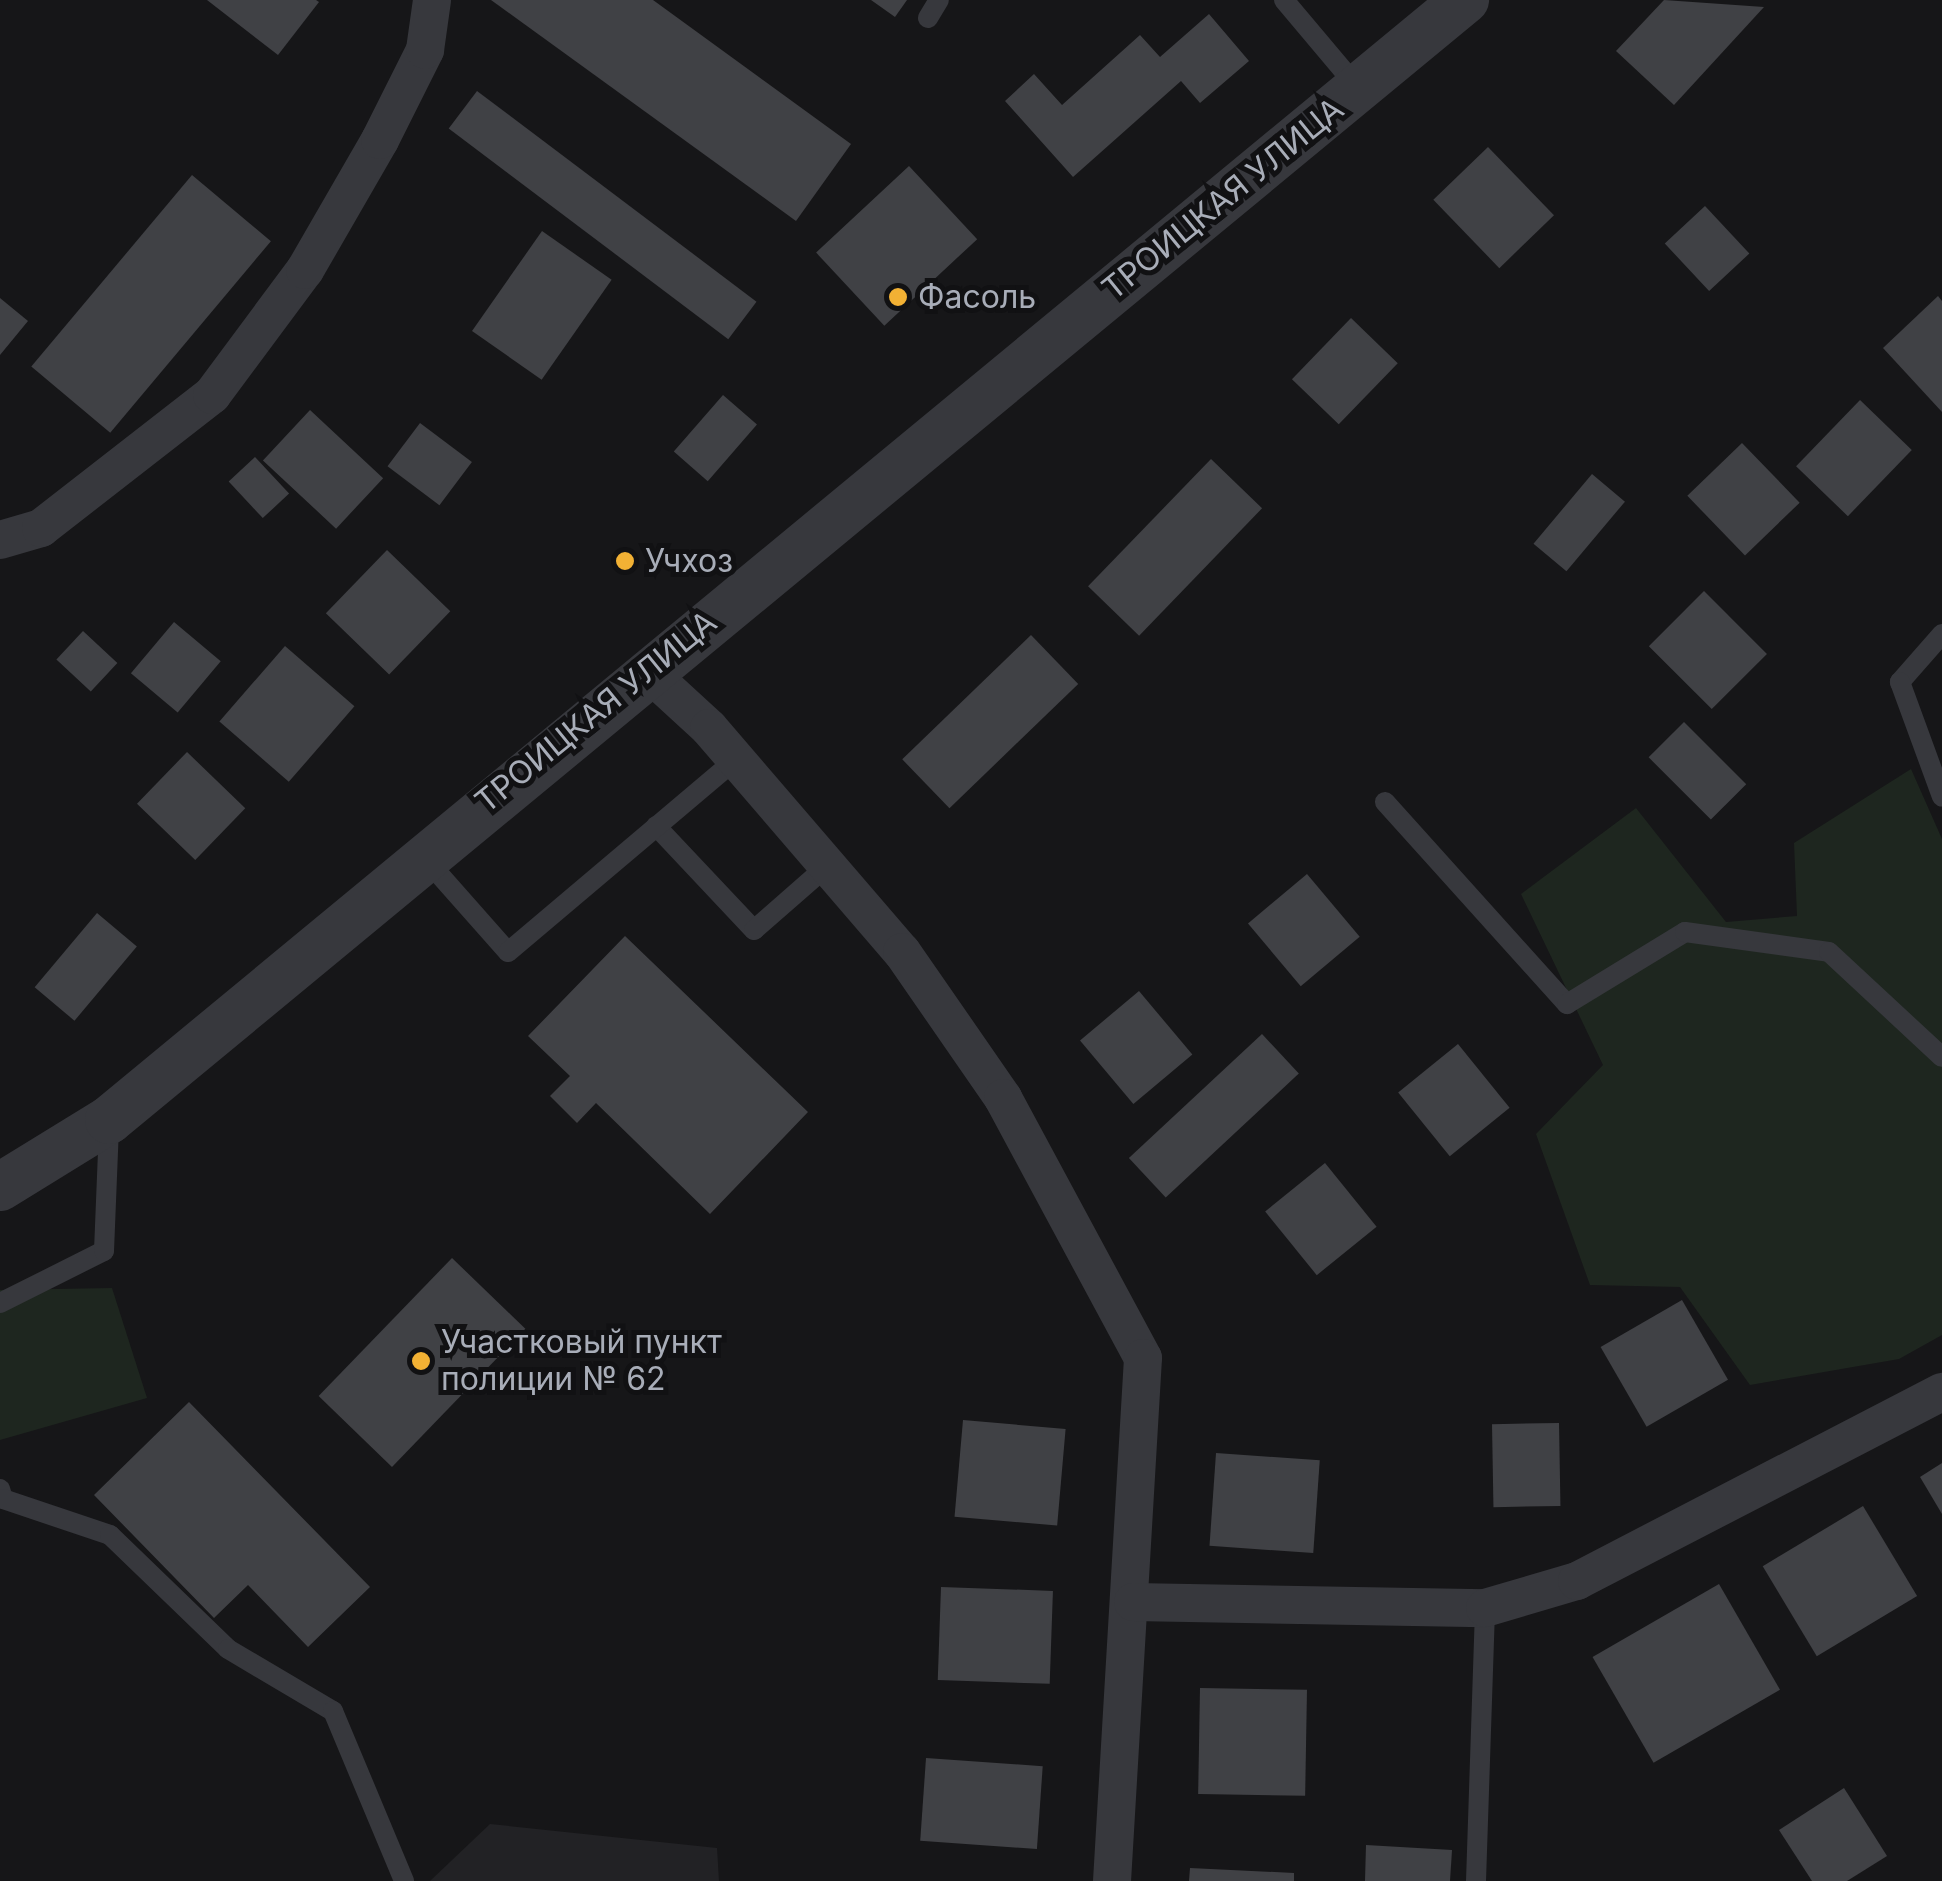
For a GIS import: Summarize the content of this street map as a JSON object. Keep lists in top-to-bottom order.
{
  "streets": {
    "street": ["ТРОИЦКАЯ УЛИЦА"]
  },
  "places": ["Фасоль", "Учхоз", "Участковый пункт полиции № 62"]
}
